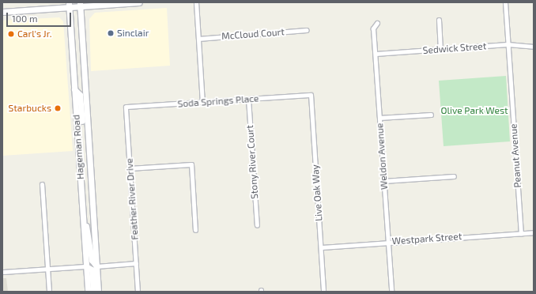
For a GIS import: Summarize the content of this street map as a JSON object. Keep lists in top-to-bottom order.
{
  "streets": {
    "main road": ["Hageman Road"],
    "street": [
      "McCloud Court",
      "Sedwick Street",
      "Soda Springs Place",
      "Peanut Avenue",
      "Weldon Avenue",
      "Stony River Court",
      "Live Oak Way",
      "Feather River Drive",
      "Westpark Street"
    ]
  },
  "crossings": [
    ["Sedwick Street", "Peanut Avenue"],
    ["Sedwick Street", "Weldon Avenue"],
    ["Soda Springs Place", "Stony River Court"],
    ["Soda Springs Place", "Live Oak Way"],
    ["Soda Springs Place", "Feather River Drive"],
    ["Peanut Avenue", "Westpark Street"],
    ["Weldon Avenue", "Westpark Street"],
    ["Live Oak Way", "Westpark Street"]
  ],
  "parks": ["Olive Park West"],
  "places": ["Sinclair", "Carl's Jr.", "Starbucks"],
  "scale_bar": "100 m"
}
